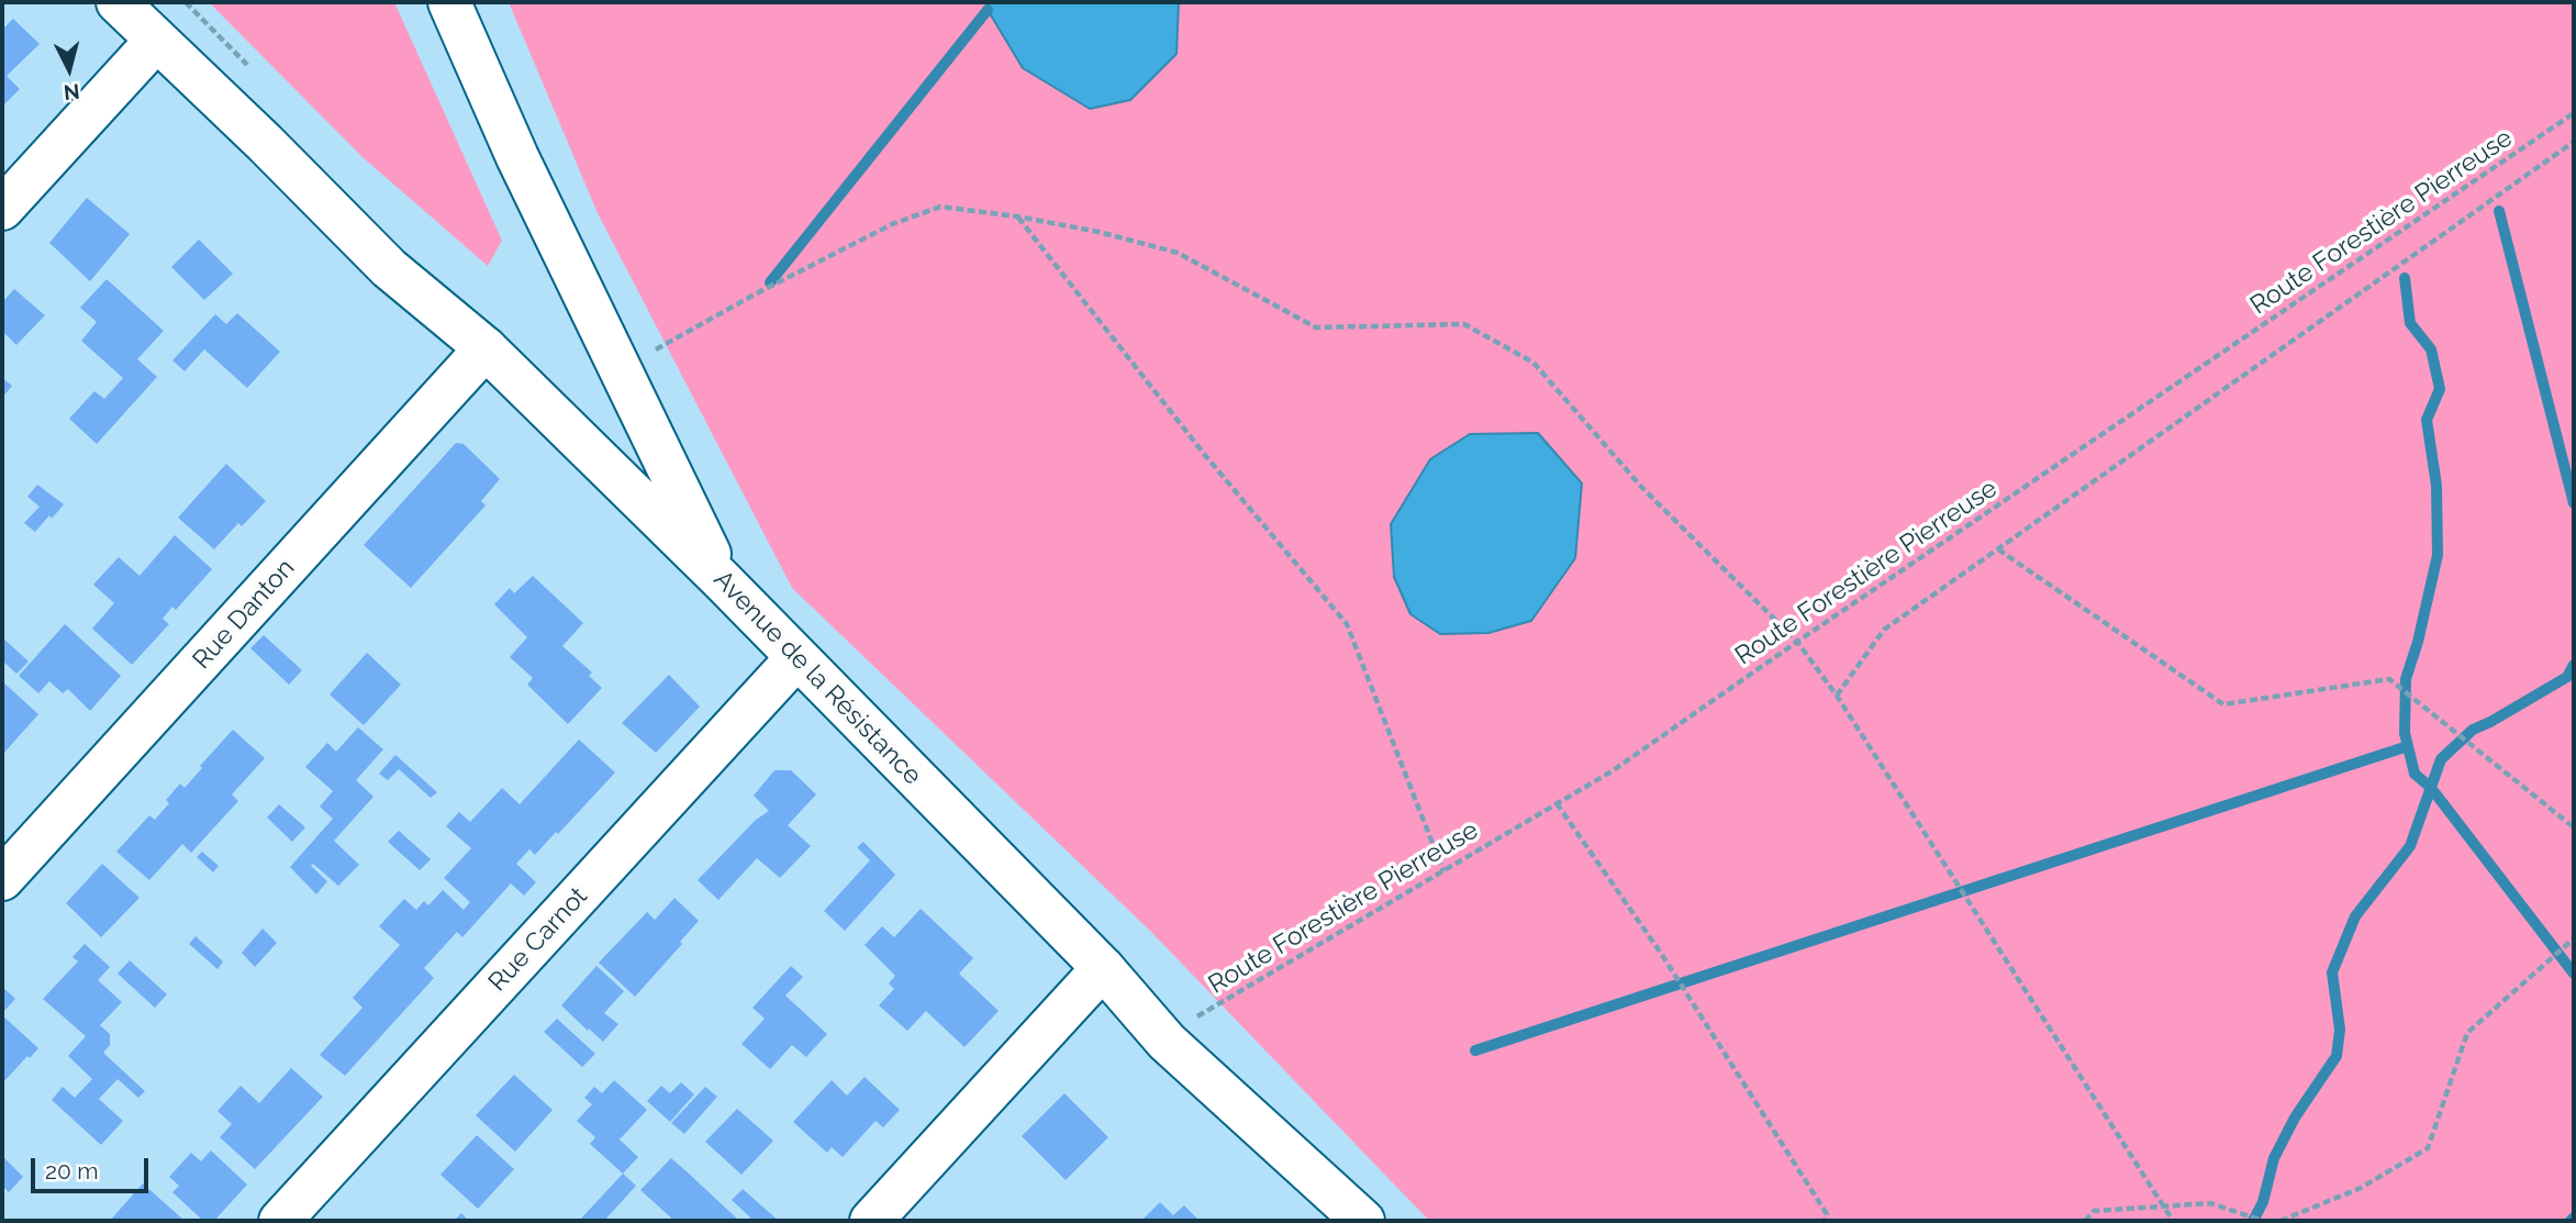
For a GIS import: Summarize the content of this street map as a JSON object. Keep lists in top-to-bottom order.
{
  "streets": {
    "main road": ["Rue Danton", "Avenue de la Résistance", "Rue Carnot"],
    "path": ["Route Forestière Pierreuse"]
  },
  "crossings": [
    ["Route Forestière Pierreuse", "Avenue de la Résistance"],
    ["Rue Danton", "Avenue de la Résistance"],
    ["Avenue de la Résistance", "Rue Carnot"]
  ],
  "scale_bar": "20 m",
  "north": "bottom"
}
